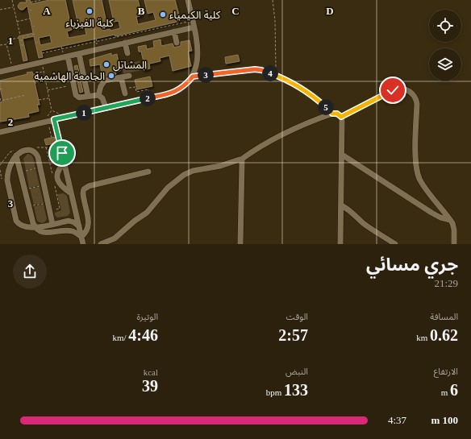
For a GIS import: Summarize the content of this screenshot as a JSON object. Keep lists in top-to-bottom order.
{
  "places": [
    "كلية الفيزياء",
    "كلية الكيمياء",
    "المشاتل",
    "الجامعة الهاشمية"
  ],
  "page": {
    "pins": [
      "4",
      "3",
      "2",
      "5",
      "1"
    ],
    "heading": ["جري مسائي", "21:29"],
    "stats": [
      ["المسافة", "0.62 km"],
      ["الوقت", "2:57"],
      ["الوتيرة", "4:46 /km"],
      ["الارتفاع", "6 m"],
      ["النبض", "133 bpm"],
      ["kcal", "39"]
    ],
    "list": [
      {
        "name": "100 m",
        "note": "4:37"
      }
    ]
  },
  "grid": {
    "columns": [
      "A",
      "B",
      "C",
      "D"
    ],
    "rows": ["1", "2", "3"]
  }
}
